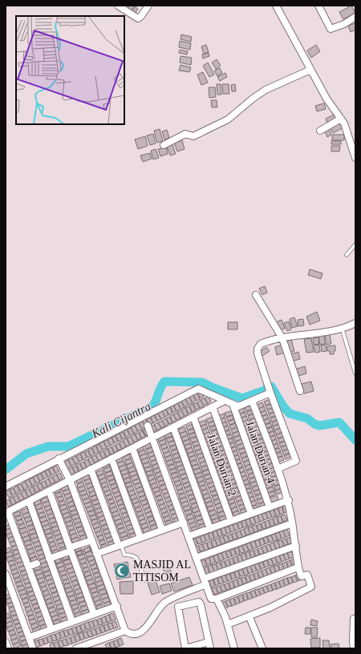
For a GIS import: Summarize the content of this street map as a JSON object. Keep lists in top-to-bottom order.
{
  "streets": {
    "street": ["Jalan Durian 4", "Jalan Durian 2"]
  },
  "water": ["Kali Cijantra"],
  "places": {
    "mosque": ["MASJID AL TITISOM"]
  }
}
